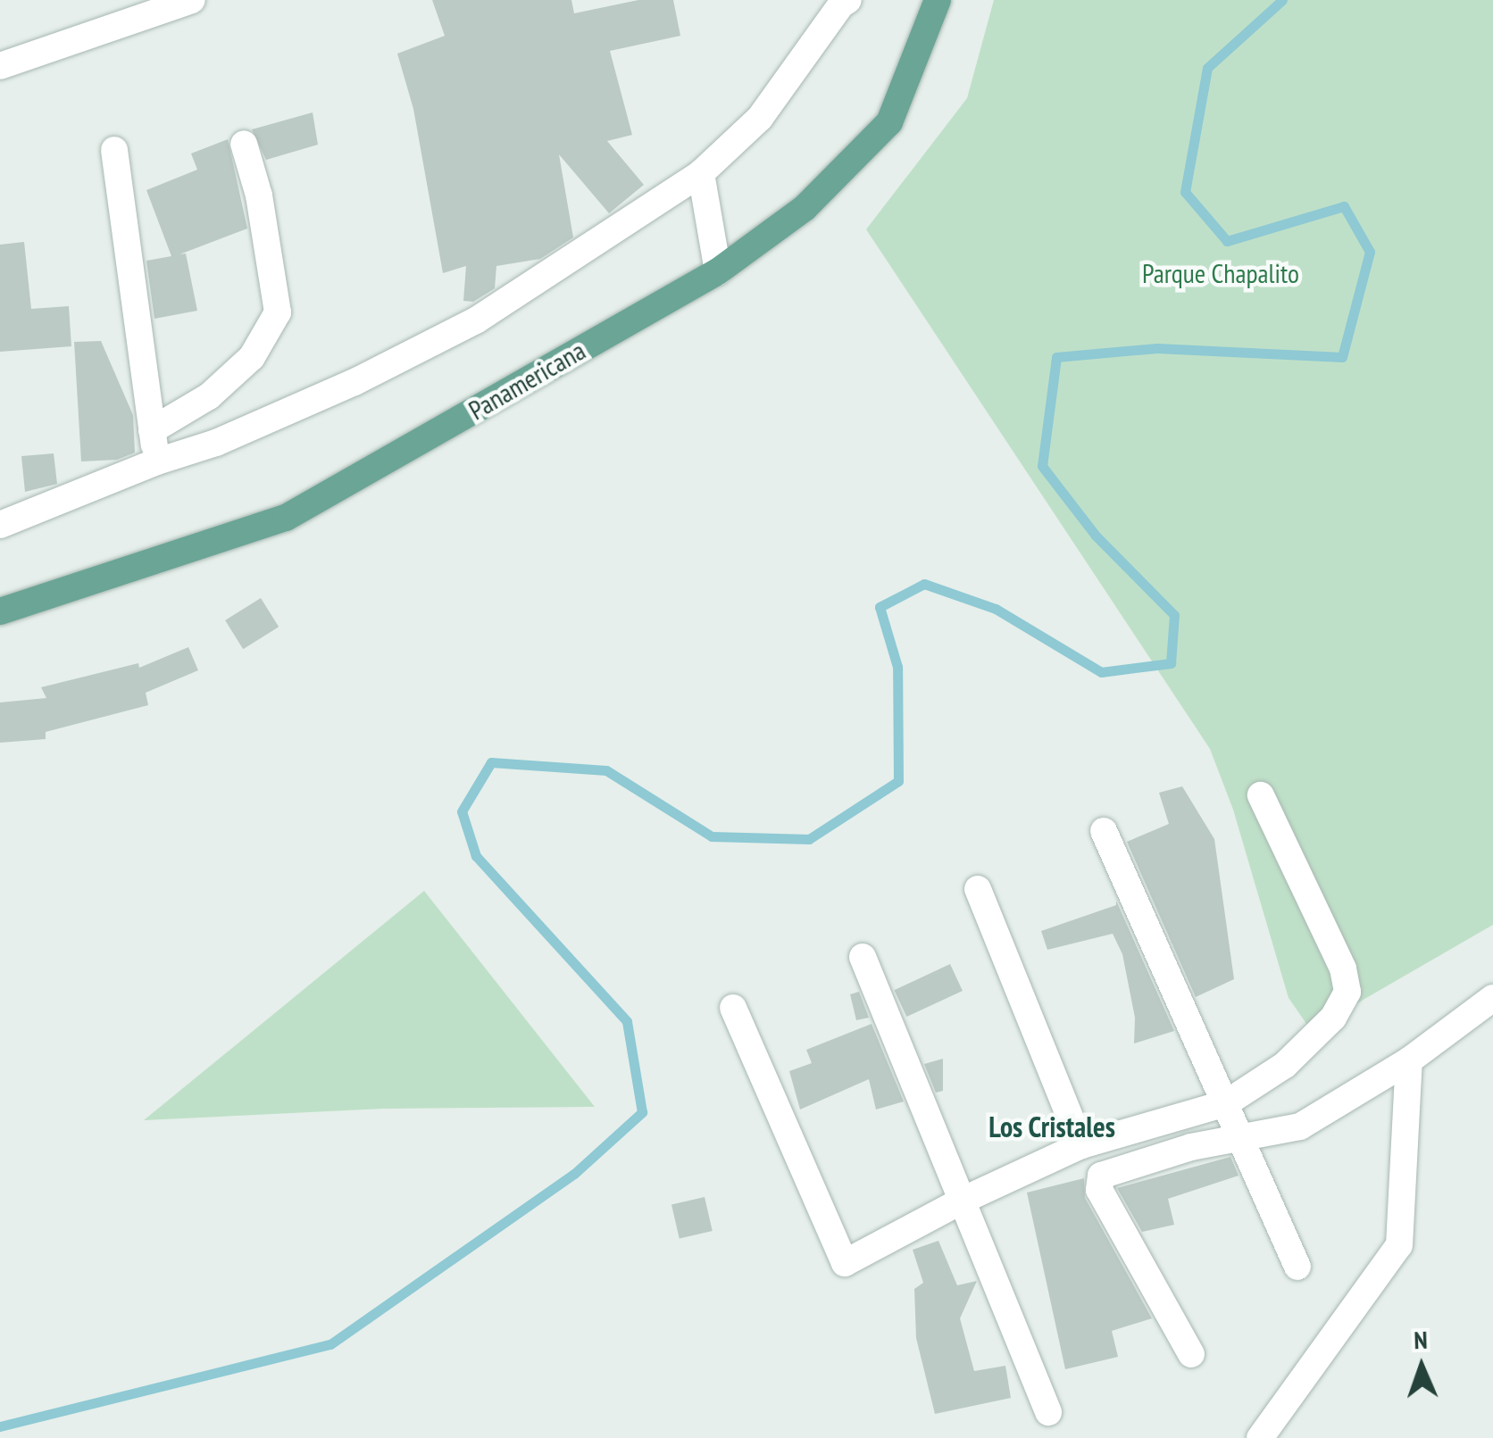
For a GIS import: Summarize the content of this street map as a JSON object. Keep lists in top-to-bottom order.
{
  "streets": {
    "main road": ["Panamericana"]
  },
  "districts": ["Los Cristales"],
  "parks": ["Parque Chapalito"],
  "north": "top"
}
